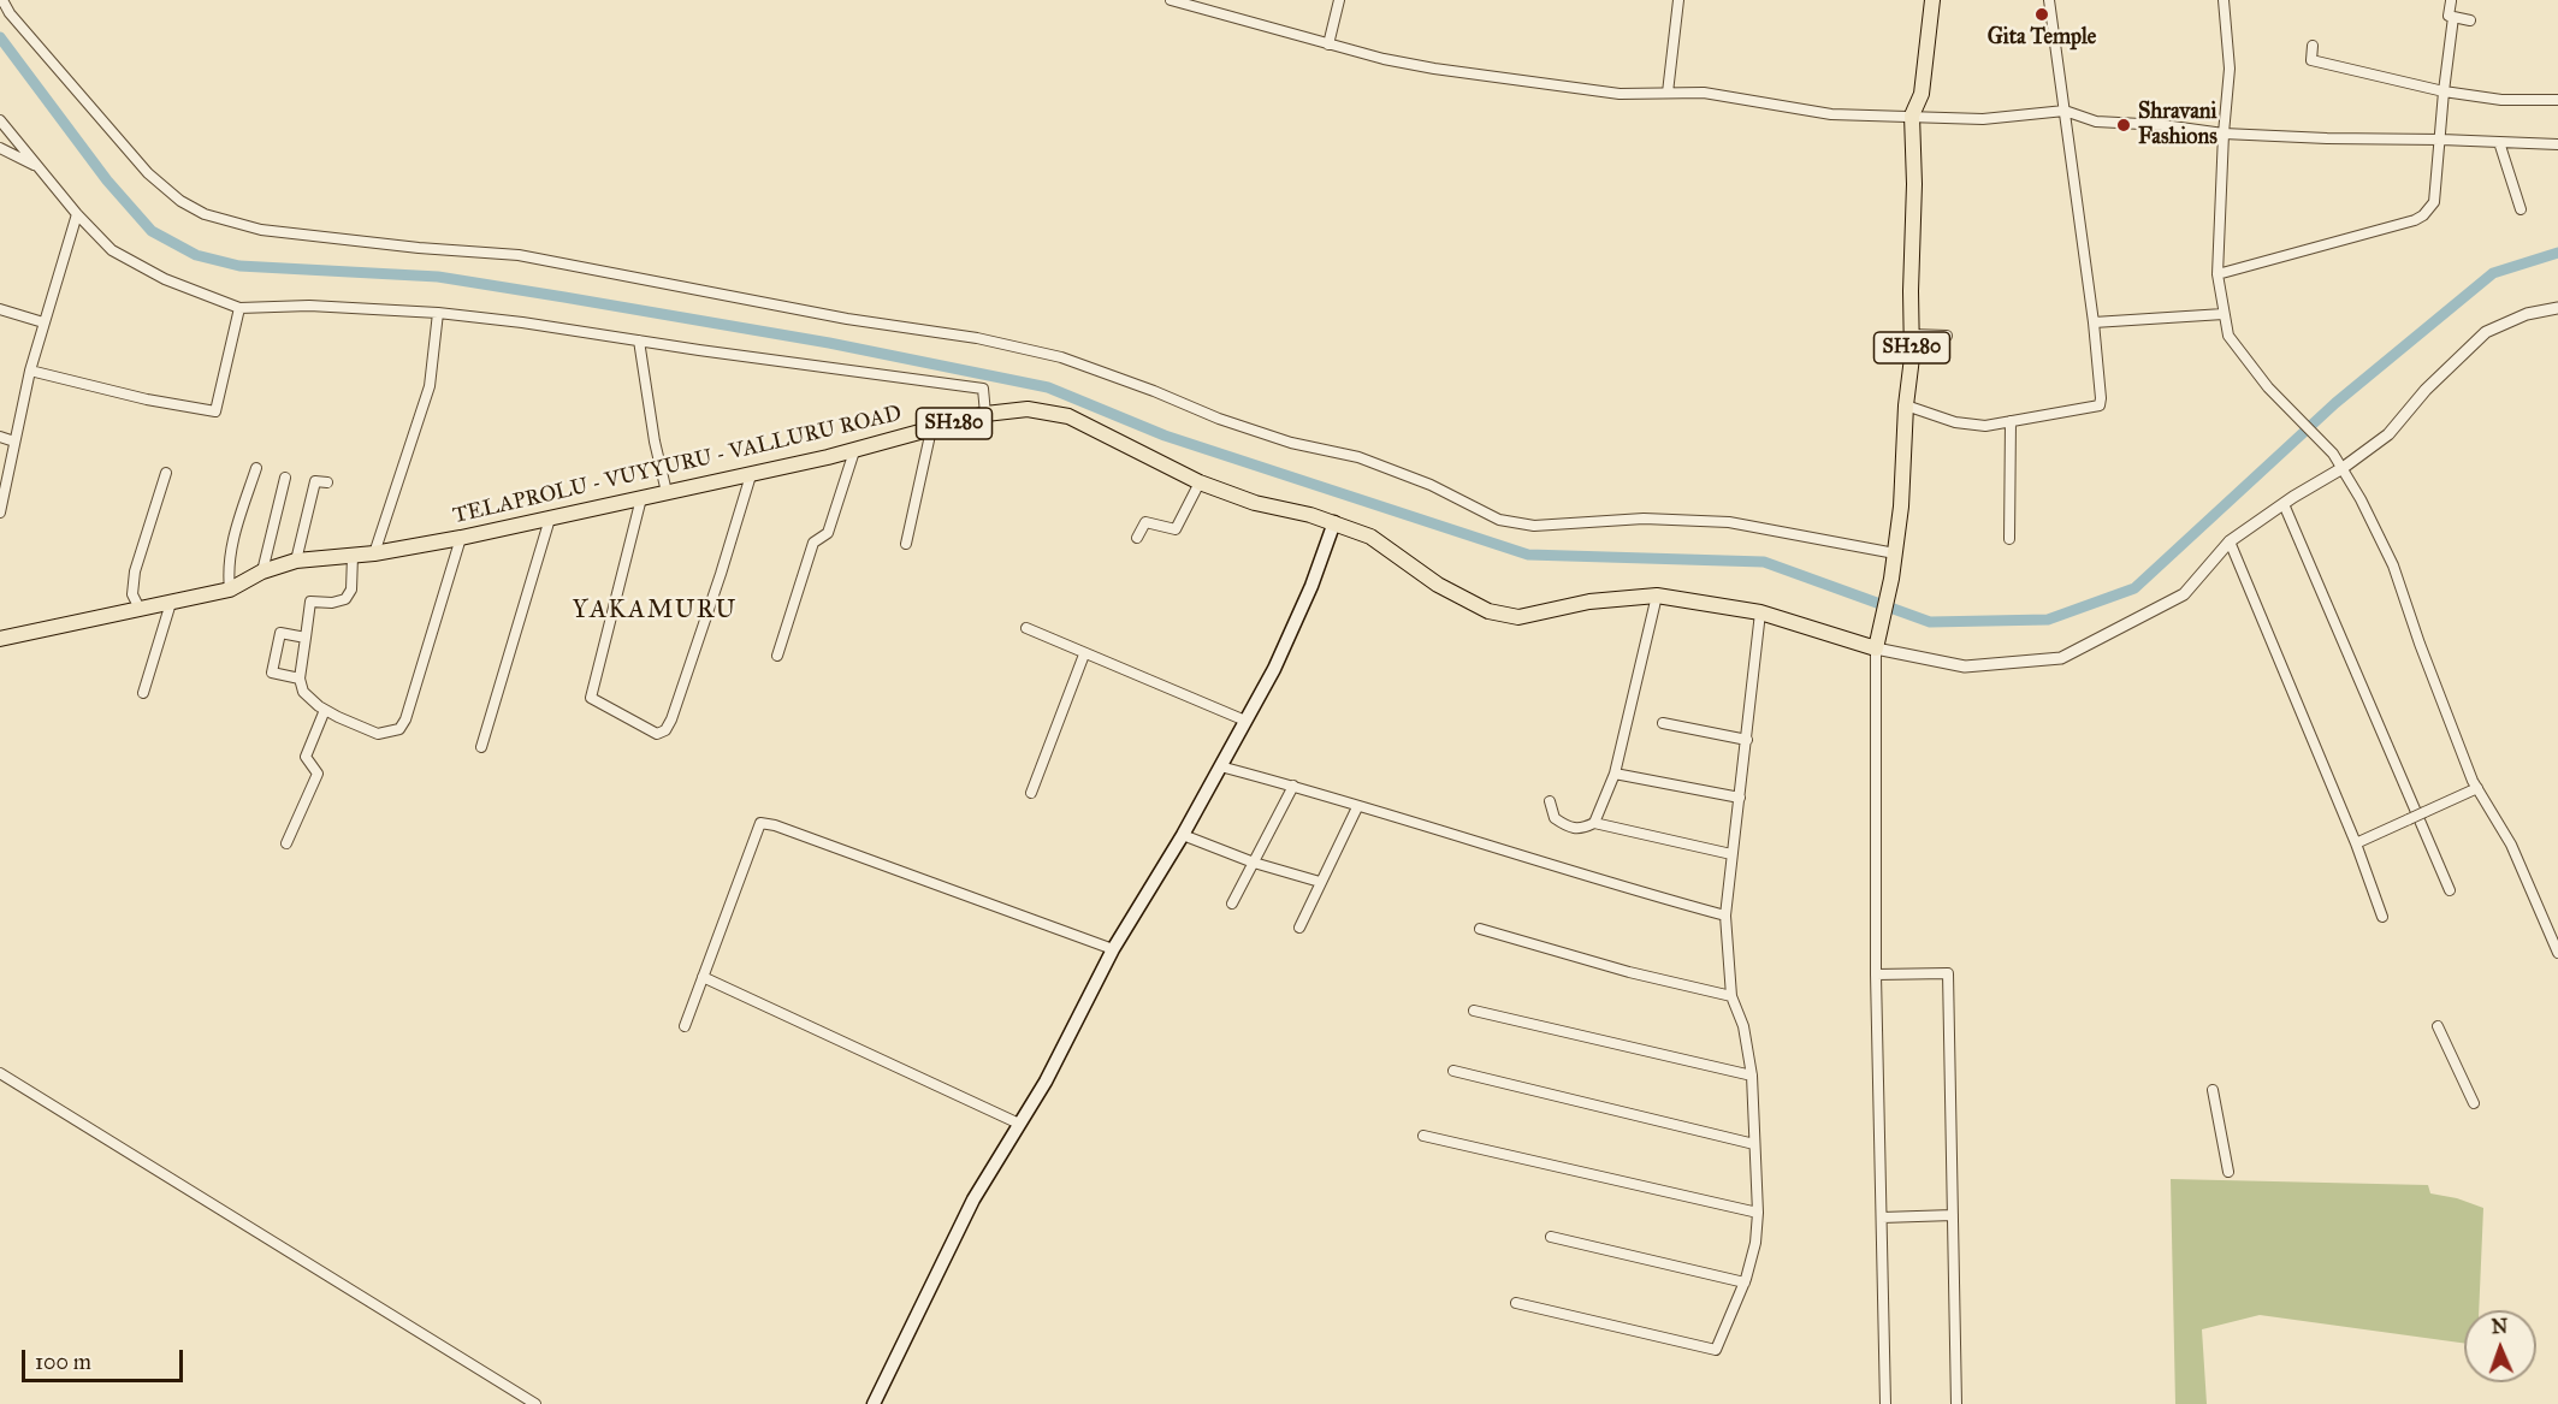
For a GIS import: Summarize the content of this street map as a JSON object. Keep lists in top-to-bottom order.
{
  "streets": {
    "main road": ["SH280", "TELAPROLU - VUYYURU - VALLURU ROAD"]
  },
  "crossings": [
    ["SH280", "TELAPROLU - VUYYURU - VALLURU ROAD"]
  ],
  "districts": ["YAKAMURU"],
  "places": ["Gita Temple", "Shravani Fashions"],
  "scale_bar": "100 m",
  "north": "top"
}
